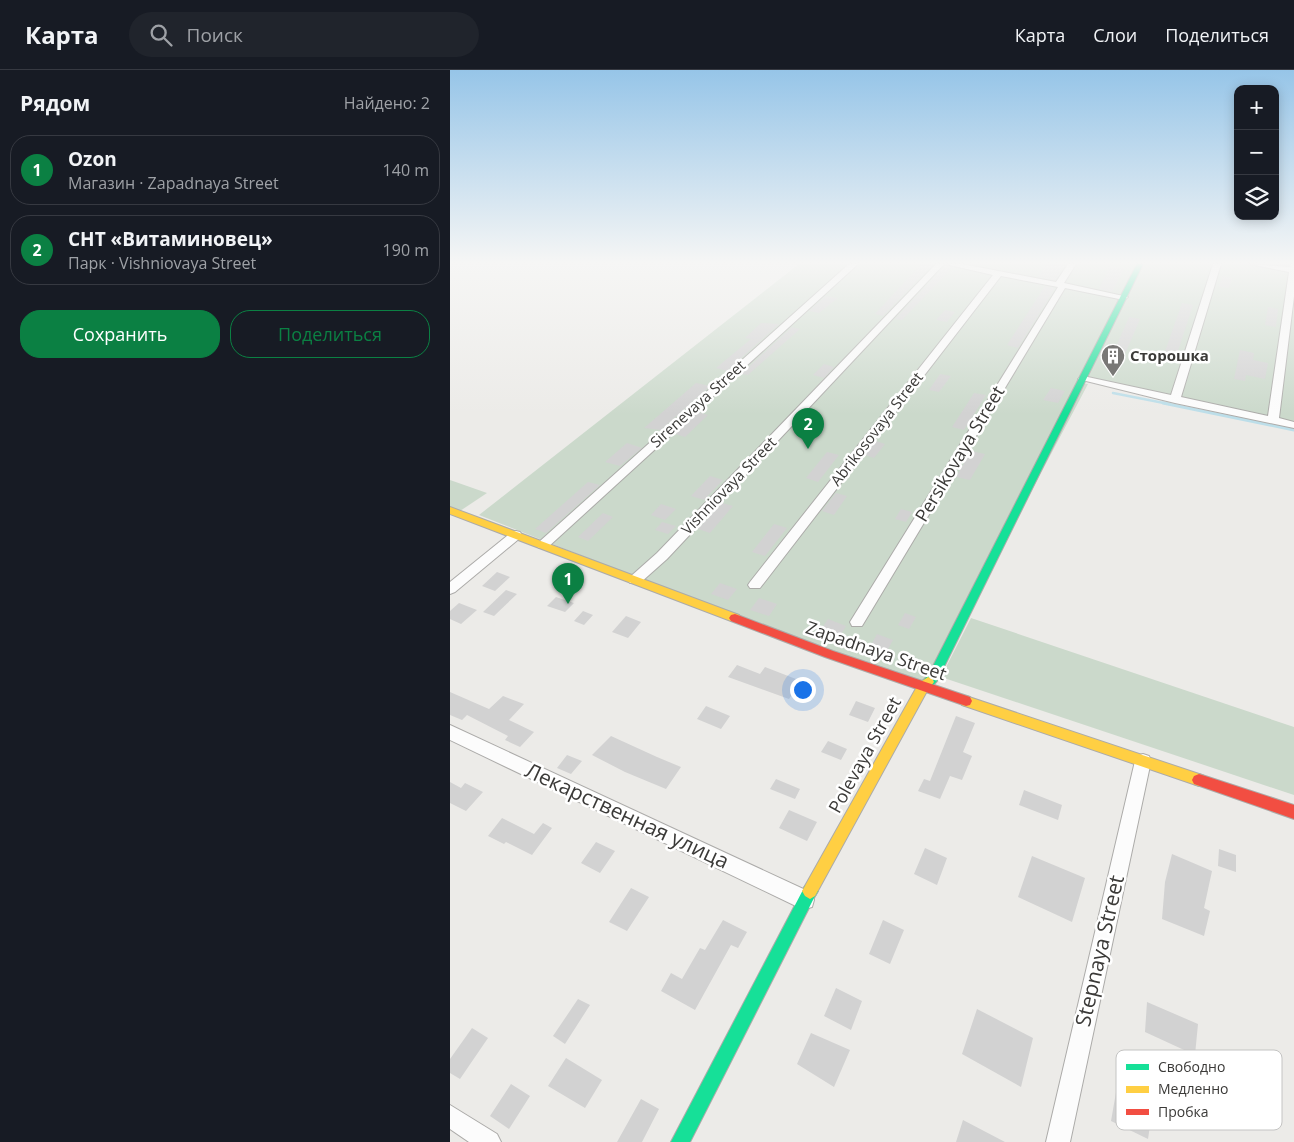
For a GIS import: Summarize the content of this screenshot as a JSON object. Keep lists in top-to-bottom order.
{
  "streets": {
    "street": [
      "Sirenevaya Street",
      "Abrikosovaya Street",
      "Persikovaya Street",
      "Vishniovaya Street",
      "Zapadnaya Street",
      "Polevaya Street",
      "Лекарственная улица",
      "Stepnaya Street"
    ]
  },
  "crossings": [
    ["Sirenevaya Street", "Zapadnaya Street"],
    ["Vishniovaya Street", "Zapadnaya Street"],
    ["Zapadnaya Street", "Polevaya Street"],
    ["Zapadnaya Street", "Stepnaya Street"],
    ["Polevaya Street", "Лекарственная улица"]
  ],
  "places": {
    "building": ["Сторошка"]
  },
  "legend": ["Свободно", "Медленно", "Пробка"],
  "page": {
    "header": "Карта",
    "search": "Поиск",
    "nav": ["Карта", "Слои", "Поделиться"],
    "heading": ["Рядом", "Найдено: 2"],
    "map_buttons": ["+", "−"],
    "list": [
      {
        "mark": "1",
        "name": "Ozon",
        "note": "Магазин · Zapadnaya Street",
        "value": "140 m"
      },
      {
        "mark": "2",
        "name": "СНТ «Витаминовец»",
        "note": "Парк · Vishniovaya Street",
        "value": "190 m"
      }
    ],
    "buttons": ["Сохранить", "Поделиться"],
    "pins": ["2", "1"]
  }
}
